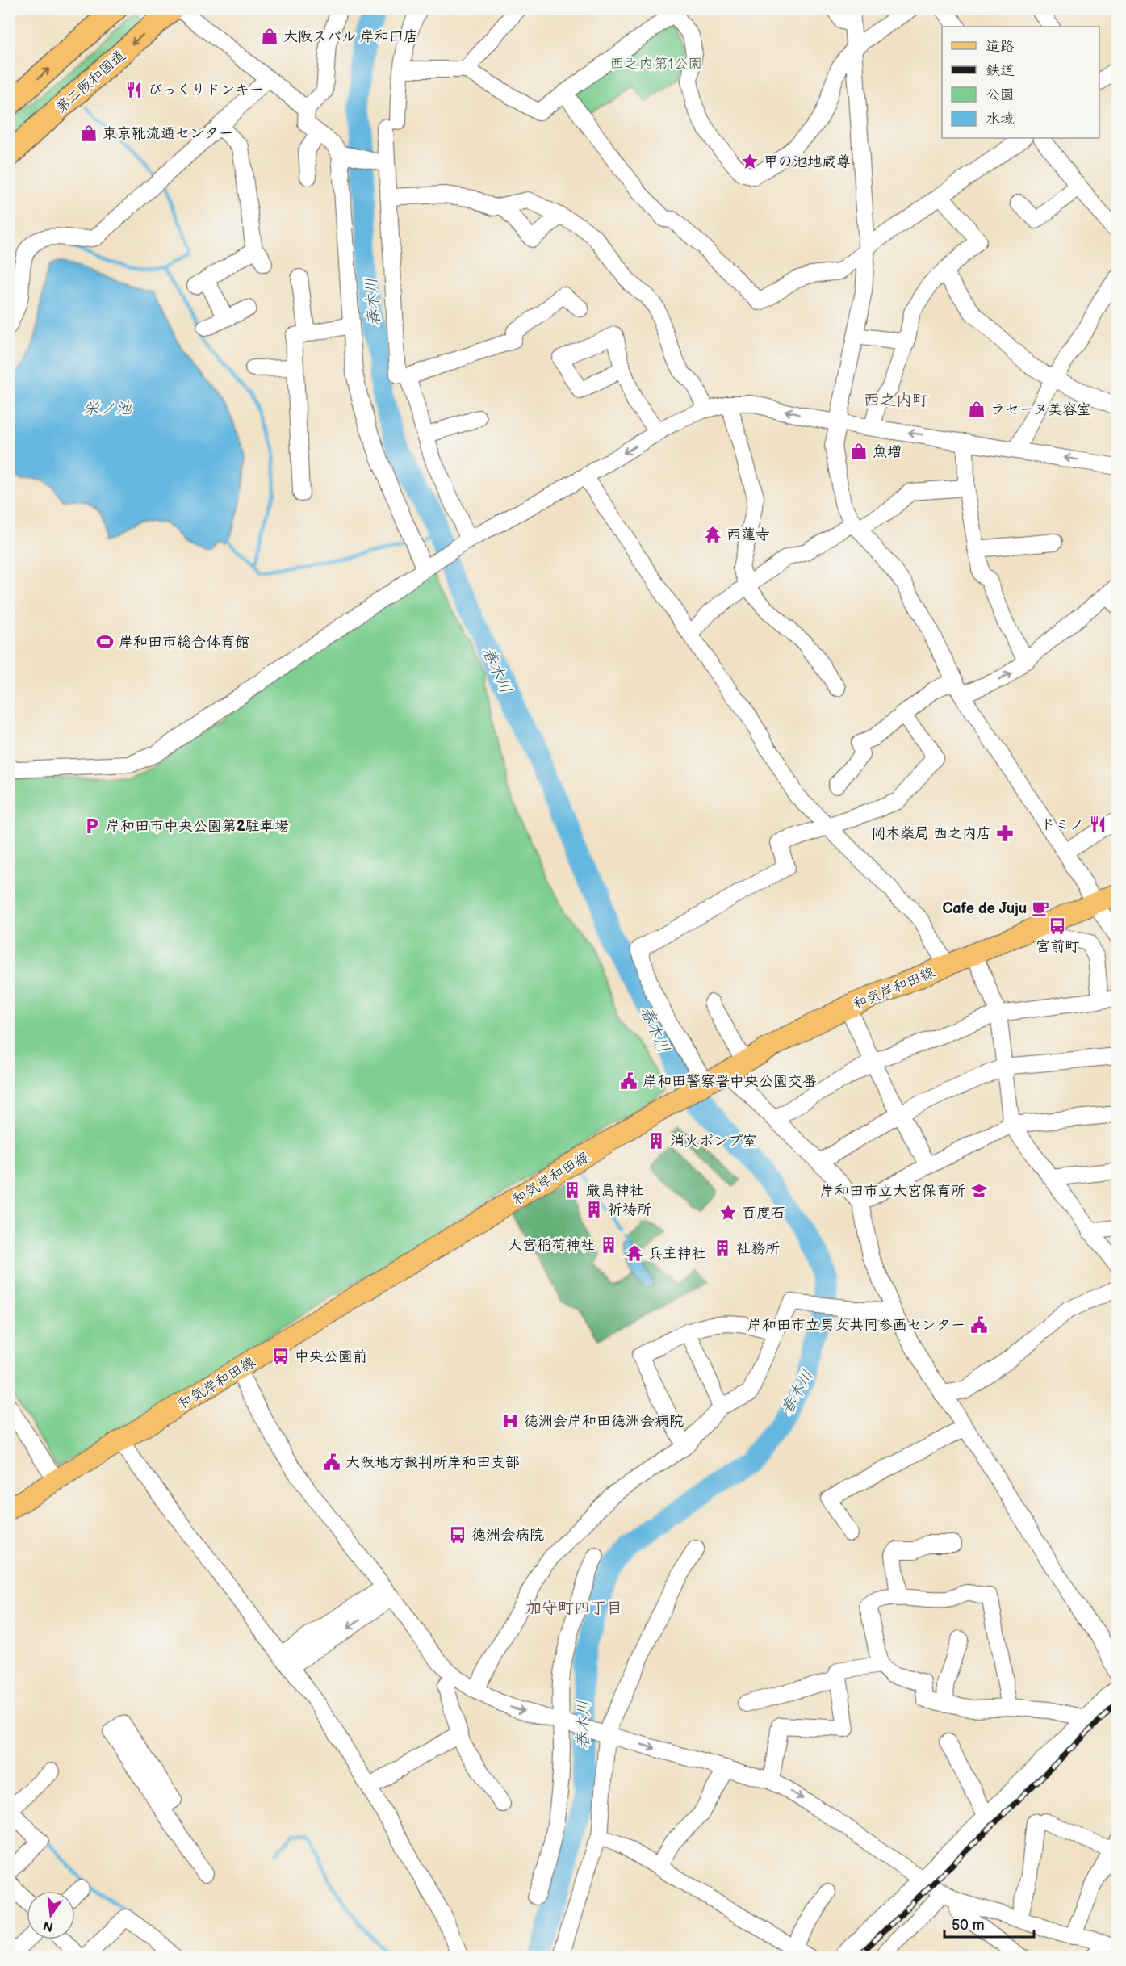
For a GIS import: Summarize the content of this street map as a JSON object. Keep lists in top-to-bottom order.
{
  "streets": {
    "highway": ["第二阪和国道"],
    "main road": ["和気岸和田線"]
  },
  "districts": ["西之内町", "加守町四丁目"],
  "water": ["春木川", "栄ノ池"],
  "parks": ["西之内第1公園"],
  "places": {
    "shop": [
      "大阪スバル 岸和田店",
      "東京靴流通センター",
      "ラセーヌ美容室",
      "魚増"
    ],
    "restaurant": ["びっくりドンキー", "ドミノ"],
    "place": ["甲の池地蔵尊", "百度石"],
    "temple": ["西蓮寺", "兵主神社"],
    "sports": ["岸和田市総合体育館"],
    "parking": ["岸和田市中央公園第2駐車場"],
    "pharmacy": ["岡本薬局 西之内店"],
    "cafe": ["Cafe de Juju"],
    "bus stop": ["宮前町", "中央公園前", "徳洲会病院"],
    "public building": ["岸和田警察署中央公園交番", "岸和田市立男女共同参画センター", "大阪地方裁判所岸和田支部"],
    "building": [
      "消火ポンプ室",
      "厳島神社",
      "祈祷所",
      "大宮稲荷神社",
      "社務所"
    ],
    "school or university": ["岸和田市立大宮保育所"],
    "hospital": ["徳洲会岸和田徳洲会病院"]
  },
  "legend": [
    "道路",
    "鉄道",
    "公園",
    "水域"
  ],
  "scale_bar": "50 m",
  "north": "bottom"
}
